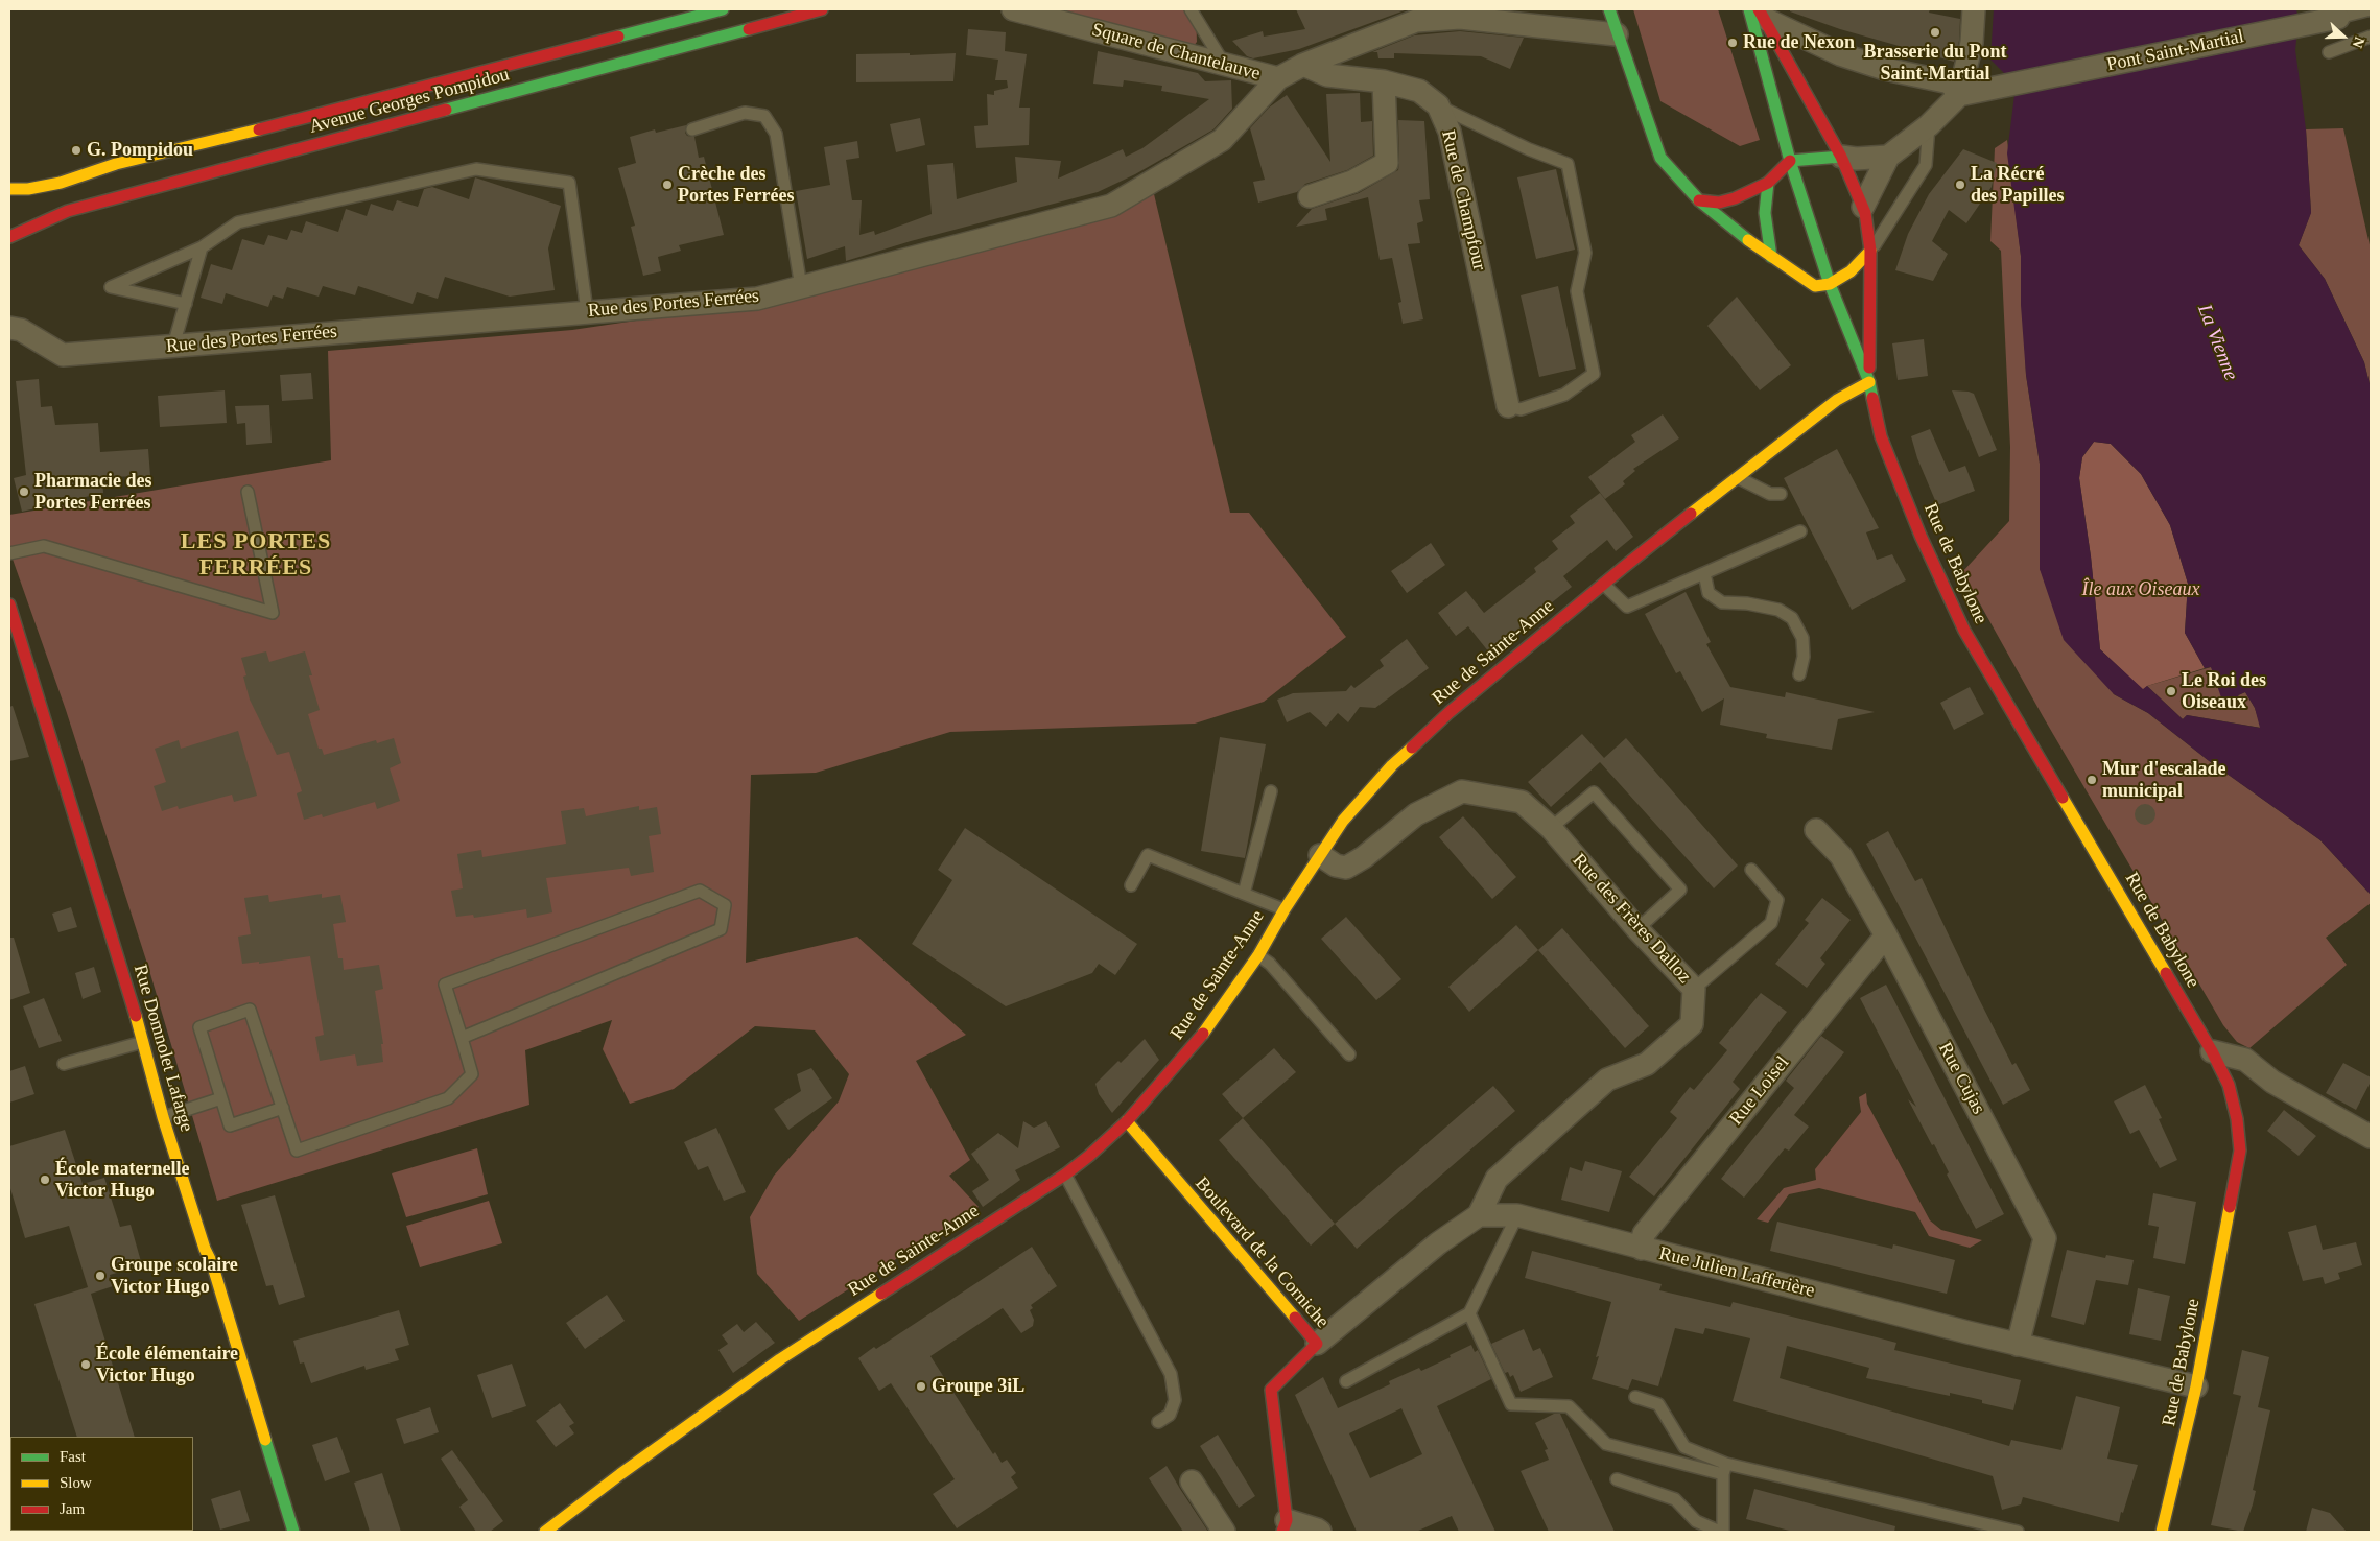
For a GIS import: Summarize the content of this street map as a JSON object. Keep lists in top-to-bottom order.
{
  "streets": {
    "street": [
      "Pont Saint-Martial",
      "Square de Chantelauve",
      "Avenue Georges Pompidou",
      "Rue de Champfour",
      "Rue des Portes Ferrées",
      "Rue de Babylone",
      "Rue de Sainte-Anne",
      "Rue des Frères Dalloz",
      "Rue Domnolet Lafarge",
      "Rue Cujas",
      "Rue Loisel",
      "Boulevard de la Corniche",
      "Rue Julien Lafferière"
    ]
  },
  "crossings": [
    ["Square de Chantelauve", "Rue des Portes Ferrées"],
    ["Rue de Champfour", "Rue des Portes Ferrées"],
    ["Rue de Babylone", "Rue de Sainte-Anne"],
    ["Rue de Babylone", "Rue Julien Lafferière"],
    ["Rue de Sainte-Anne", "Rue des Frères Dalloz"],
    ["Rue de Sainte-Anne", "Boulevard de la Corniche"],
    ["Rue des Frères Dalloz", "Rue Julien Lafferière"],
    ["Rue Cujas", "Rue Loisel"],
    ["Rue Cujas", "Rue Julien Lafferière"],
    ["Rue Loisel", "Rue Julien Lafferière"]
  ],
  "districts": ["LES PORTES FERRÉES"],
  "water": ["La Vienne"],
  "parks": ["Île aux Oiseaux"],
  "places": [
    "Brasserie du Pont Saint-Martial",
    "Rue de Nexon",
    "G. Pompidou",
    "Crèche des Portes Ferrées",
    "La Récré des Papilles",
    "Pharmacie des Portes Ferrées",
    "Le Roi des Oiseaux",
    "Mur d'escalade municipal",
    "École maternelle Victor Hugo",
    "Groupe scolaire Victor Hugo",
    "École élémentaire Victor Hugo",
    "Groupe 3iL"
  ],
  "legend": ["Fast", "Slow", "Jam"],
  "north": "right"
}
